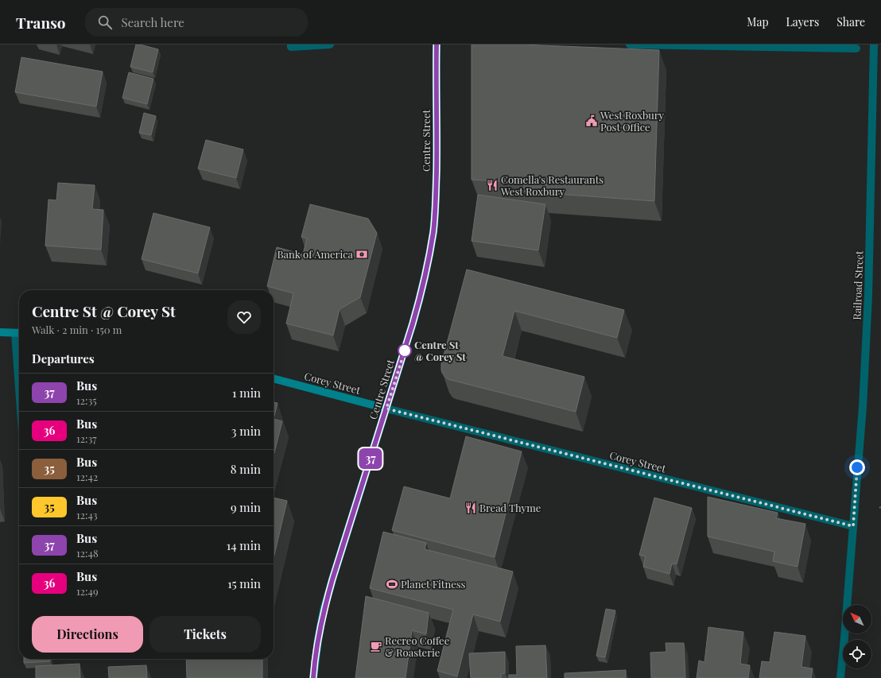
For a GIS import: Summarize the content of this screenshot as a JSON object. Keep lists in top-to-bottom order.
{
  "streets": {
    "main road": ["Centre Street", "Corey Street"],
    "street": ["Railroad Street"]
  },
  "crossings": [
    ["Centre Street", "Corey Street"],
    ["Railroad Street", "Corey Street"]
  ],
  "places": {
    "public building": ["West Roxbury Post Office"],
    "restaurant": ["Comella's Restaurants West Roxbury", "Bread Thyme"],
    "bank": ["Bank of America"],
    "other": ["Centre St @ Corey St"],
    "sports": ["Planet Fitness"],
    "cafe": ["Recreo Coffee & Roasterie"]
  },
  "lines": ["bus line 37"],
  "north": "top left",
  "page": {
    "header": "Transo",
    "search": "Search here",
    "nav": ["Map", "Layers", "Share"],
    "on_map": "37",
    "heading": [
      ["Centre St @ Corey St", "Walk · 2 min · 150 m"],
      "Departures"
    ],
    "list": [
      {
        "mark": "37",
        "name": "Bus",
        "note": "12:35",
        "value": "1 min"
      },
      {
        "mark": "36",
        "name": "Bus",
        "note": "12:37",
        "value": "3 min"
      },
      {
        "mark": "35",
        "name": "Bus",
        "note": "12:42",
        "value": "8 min"
      },
      {
        "mark": "35",
        "name": "Bus",
        "note": "12:43",
        "value": "9 min"
      },
      {
        "mark": "37",
        "name": "Bus",
        "note": "12:48",
        "value": "14 min"
      },
      {
        "mark": "36",
        "name": "Bus",
        "note": "12:49",
        "value": "15 min"
      }
    ],
    "buttons": ["Directions", "Tickets"]
  }
}
